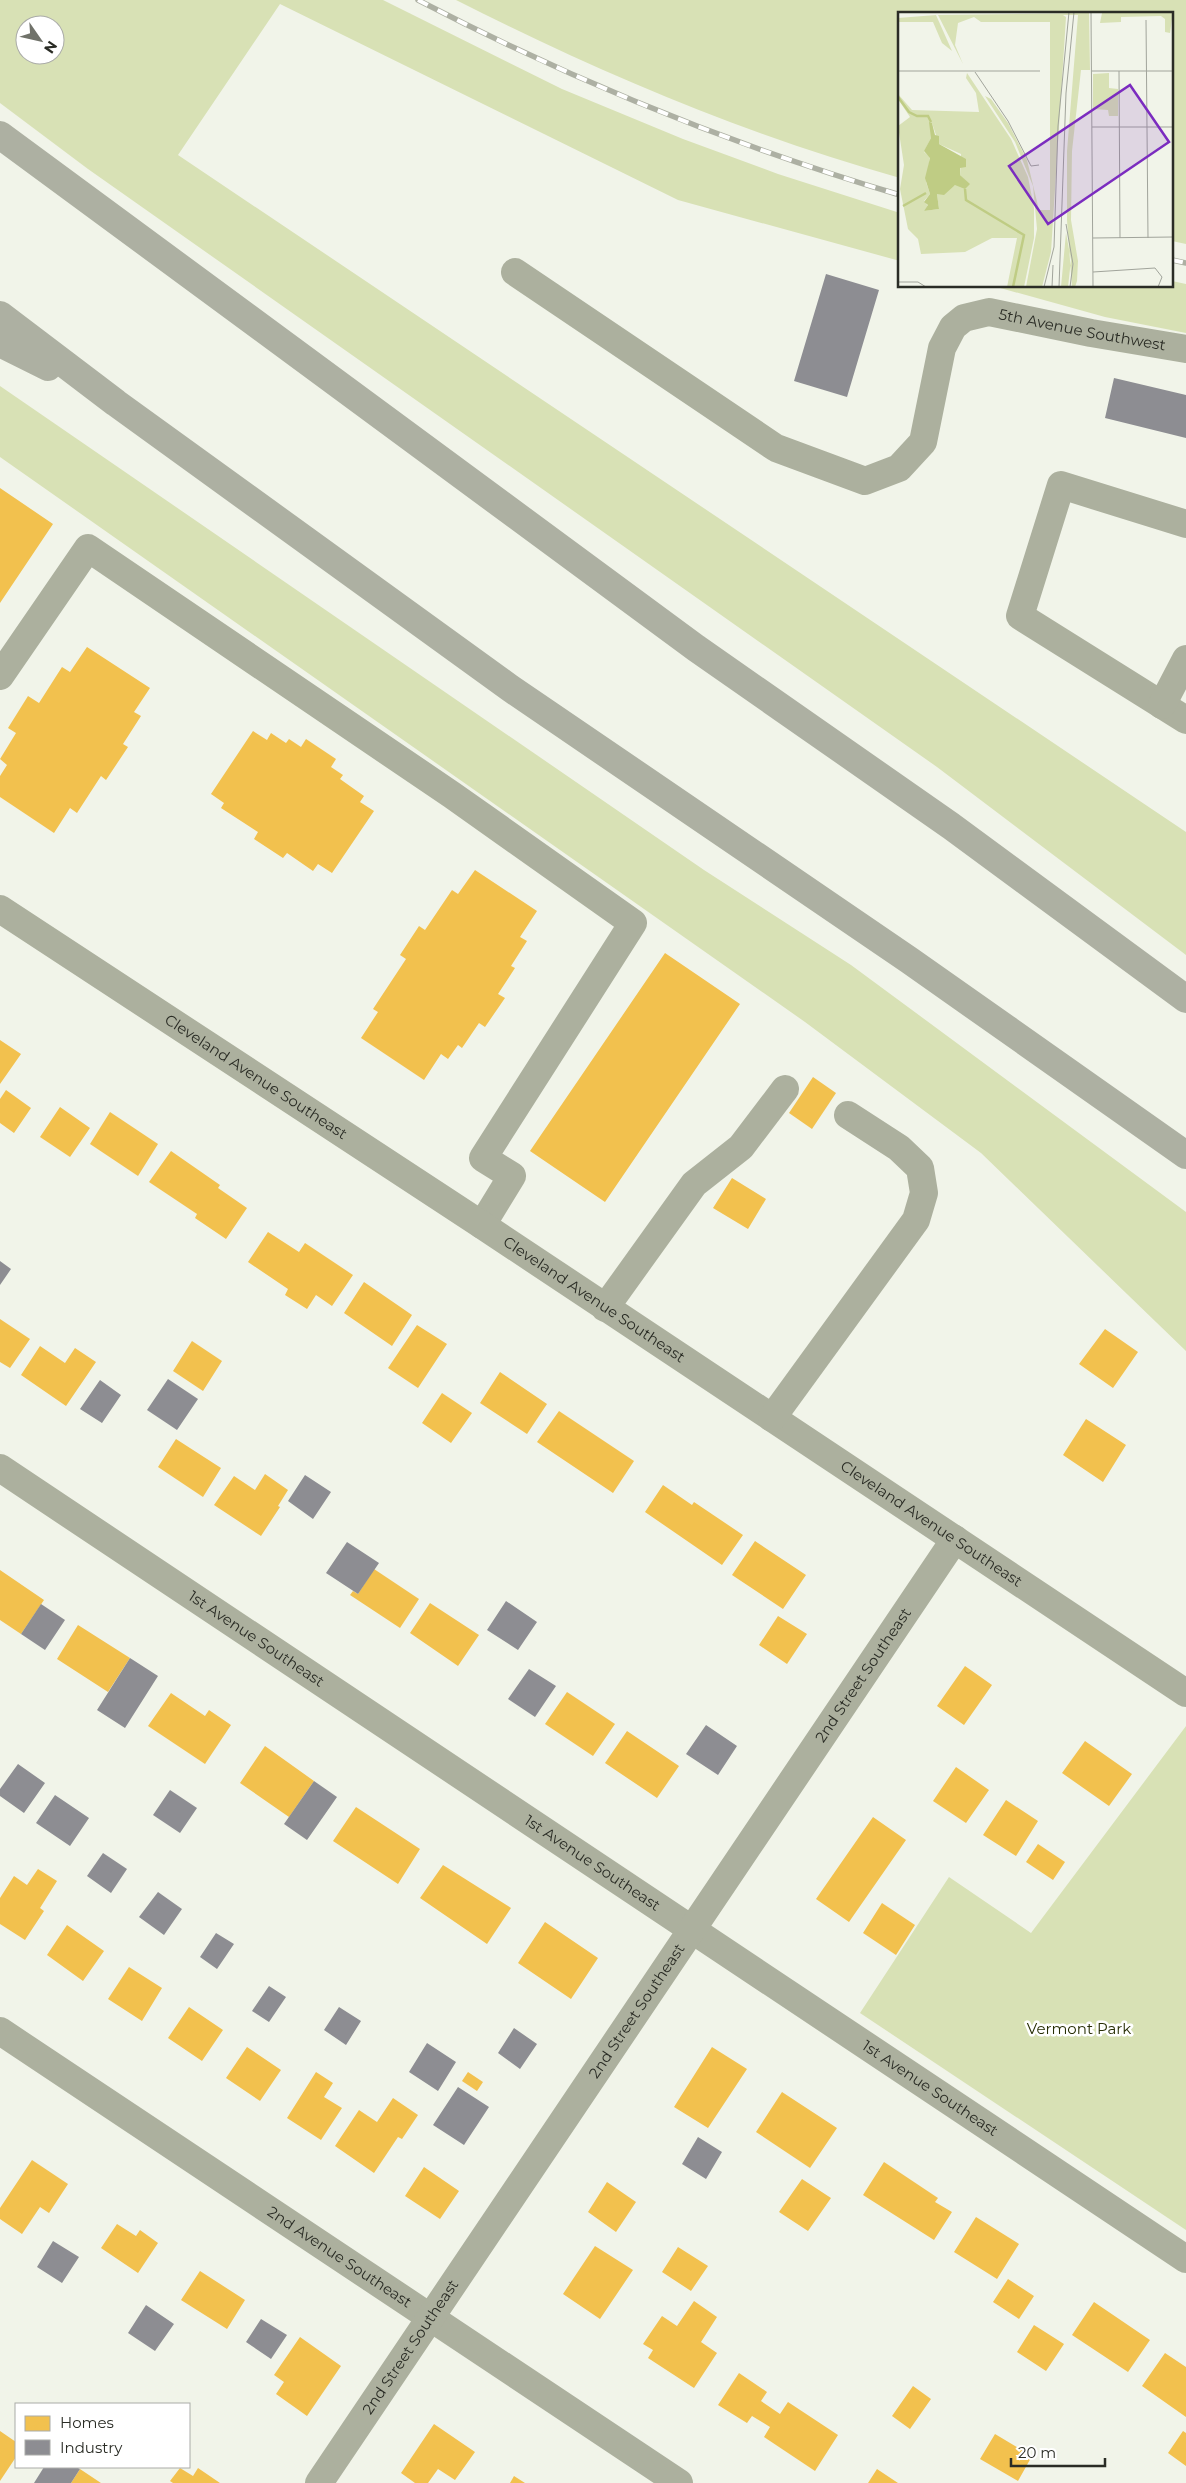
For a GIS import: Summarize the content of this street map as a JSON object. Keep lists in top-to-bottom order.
{
  "streets": {
    "street": [
      "5th Avenue Southwest",
      "Cleveland Avenue Southeast",
      "1st Avenue Southeast",
      "2nd Street Southeast",
      "2nd Avenue Southeast"
    ]
  },
  "crossings": [
    ["Cleveland Avenue Southeast", "2nd Street Southeast"],
    ["1st Avenue Southeast", "2nd Street Southeast"],
    ["2nd Street Southeast", "2nd Avenue Southeast"]
  ],
  "parks": ["Vermont Park"],
  "legend": ["Homes", "Industry"],
  "scale_bar": "20 m",
  "north": "bottom right"
}
